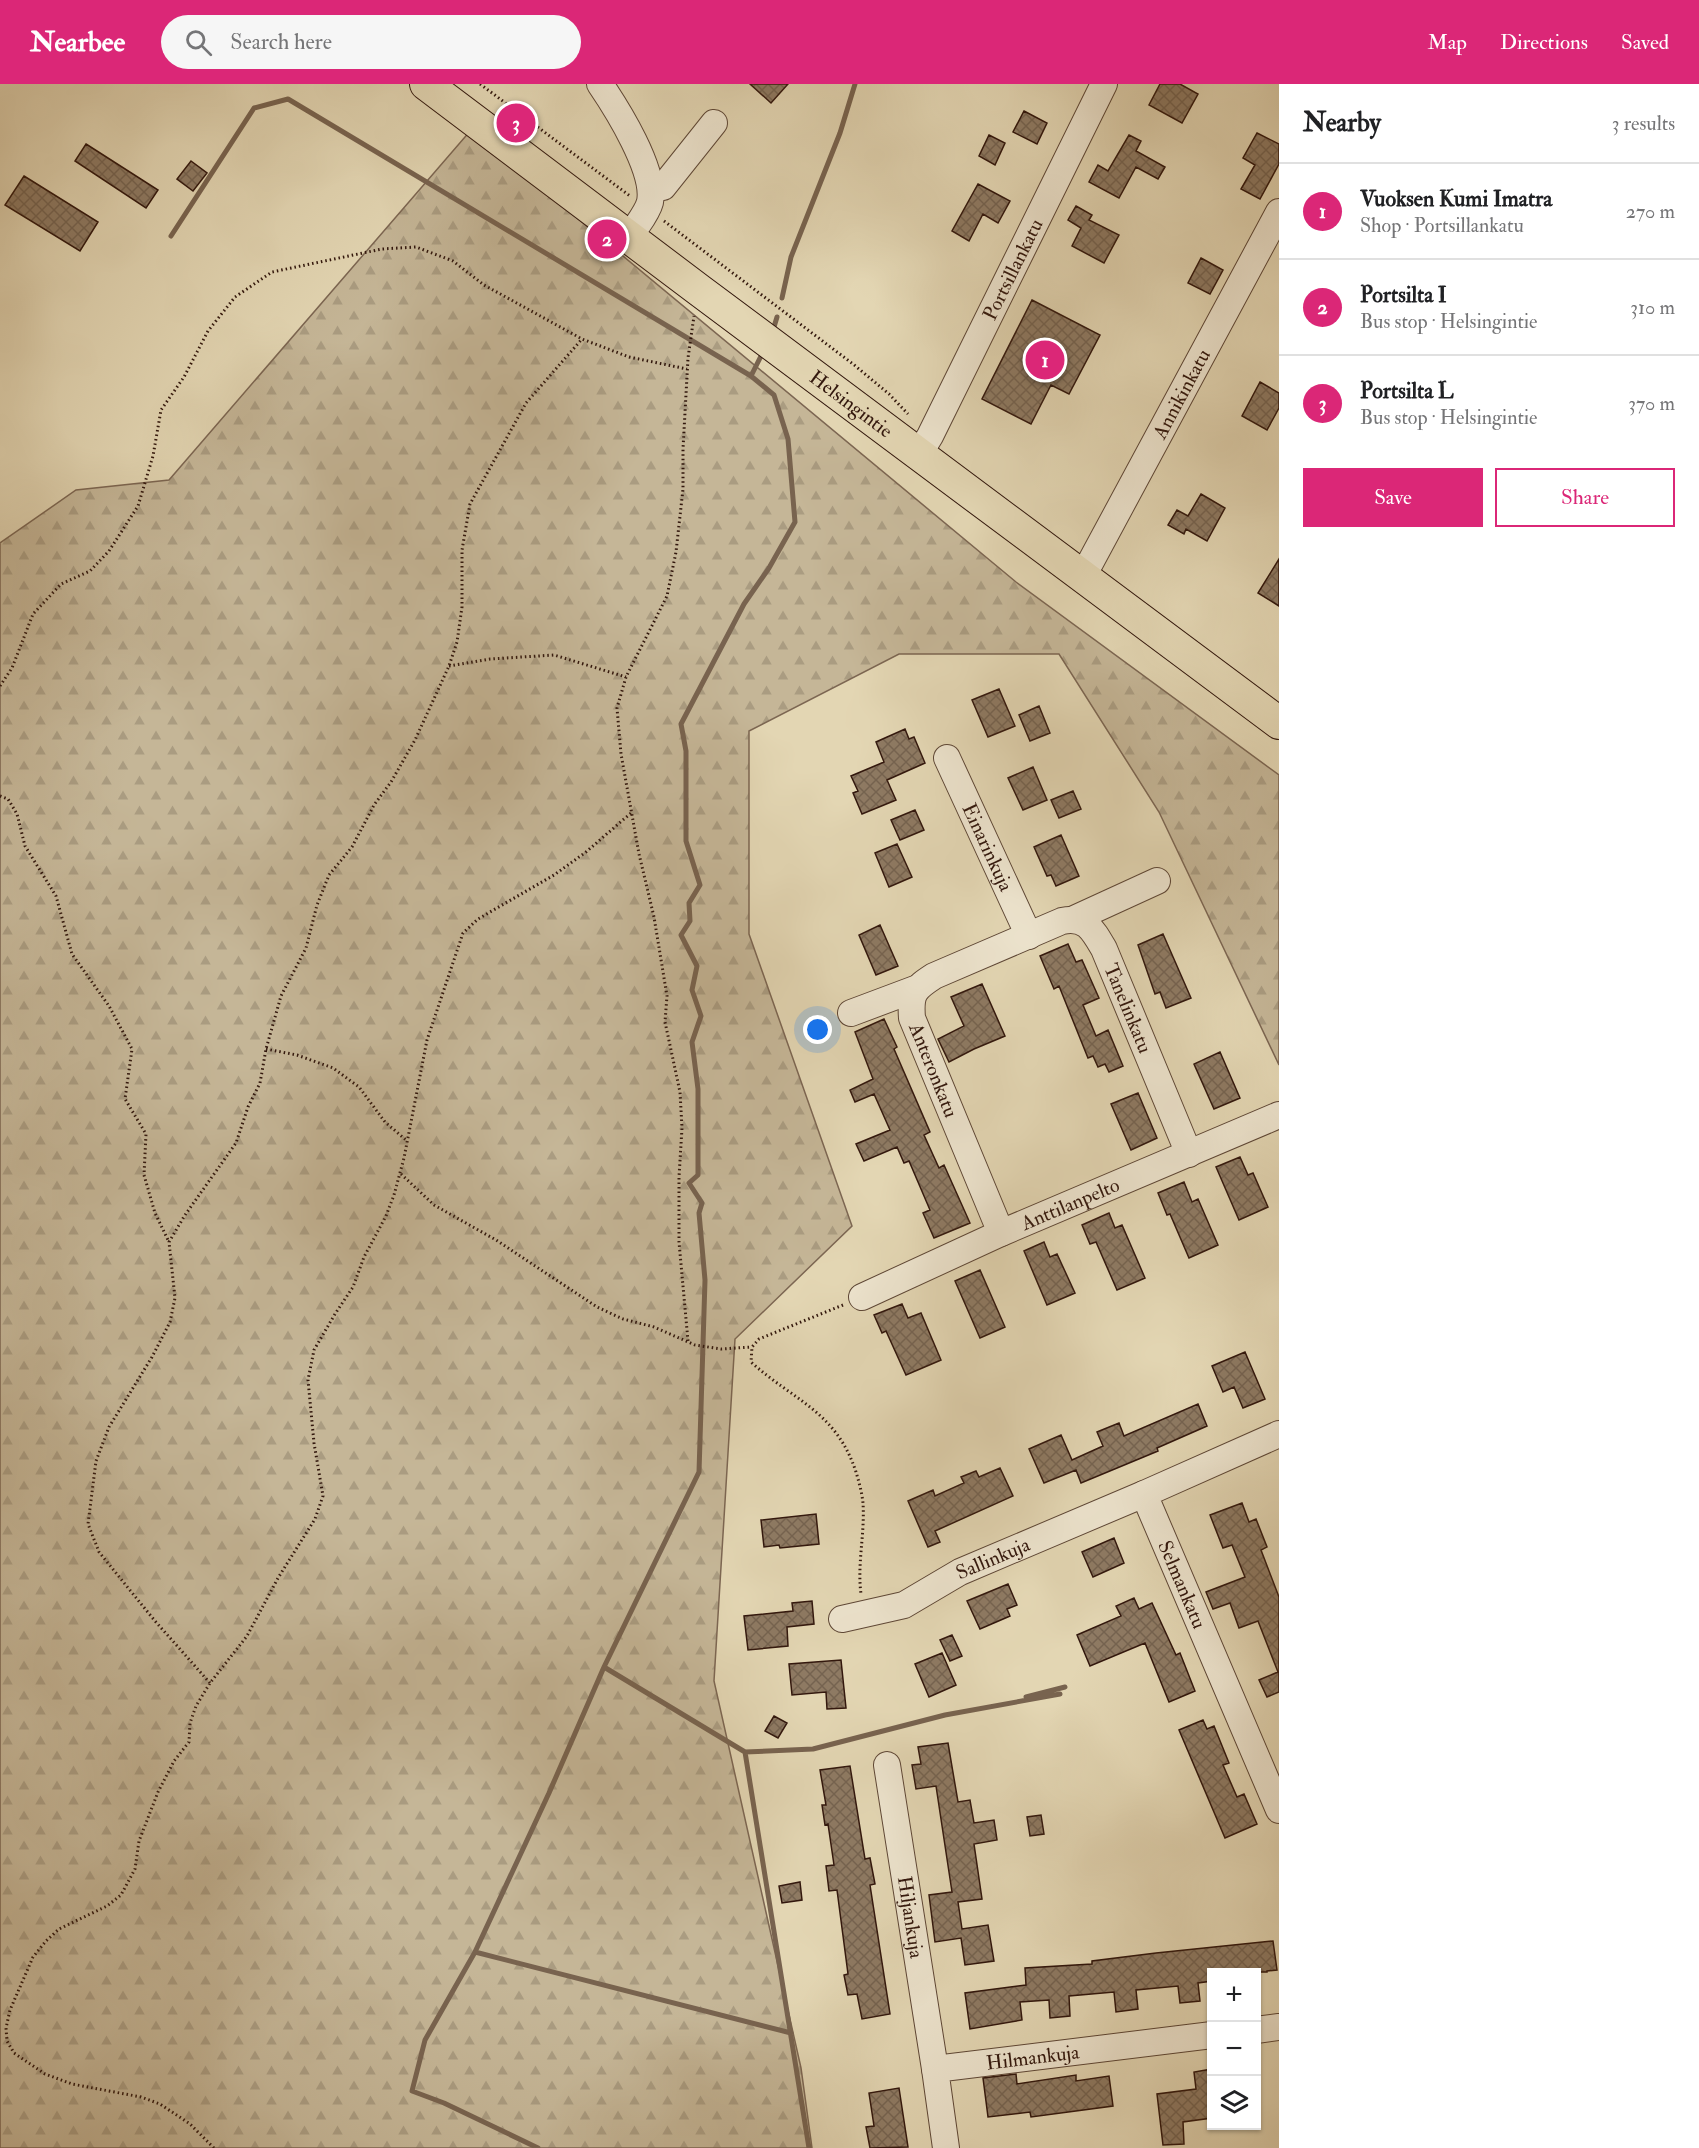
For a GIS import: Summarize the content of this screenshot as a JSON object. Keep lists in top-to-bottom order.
{
  "streets": {
    "main road": ["Helsingintie"],
    "street": [
      "Portsillankatu",
      "Annikinkatu",
      "Einarinkuja",
      "Tanelinkatu",
      "Anteronkatu",
      "Anttilanpelto",
      "Sallinkuja",
      "Selmankatu",
      "Hiljankuja",
      "Hilmankuja"
    ]
  },
  "crossings": [
    ["Portsillankatu", "Helsingintie"],
    ["Annikinkatu", "Helsingintie"],
    ["Tanelinkatu", "Anttilanpelto"],
    ["Anteronkatu", "Anttilanpelto"],
    ["Sallinkuja", "Selmankatu"],
    ["Hiljankuja", "Hilmankuja"]
  ],
  "page": {
    "header": "Nearbee",
    "search": "Search here",
    "nav": ["Map", "Directions", "Saved"],
    "heading": ["Nearby", "3 results"],
    "pins": ["3", "2", "1"],
    "list": [
      {
        "mark": "1",
        "name": "Vuoksen Kumi Imatra",
        "note": "Shop · Portsillankatu",
        "value": "270 m"
      },
      {
        "mark": "2",
        "name": "Portsilta I",
        "note": "Bus stop · Helsingintie",
        "value": "310 m"
      },
      {
        "mark": "3",
        "name": "Portsilta L",
        "note": "Bus stop · Helsingintie",
        "value": "370 m"
      }
    ],
    "buttons": ["Save", "Share"],
    "map_buttons": ["+", "−"]
  }
}
